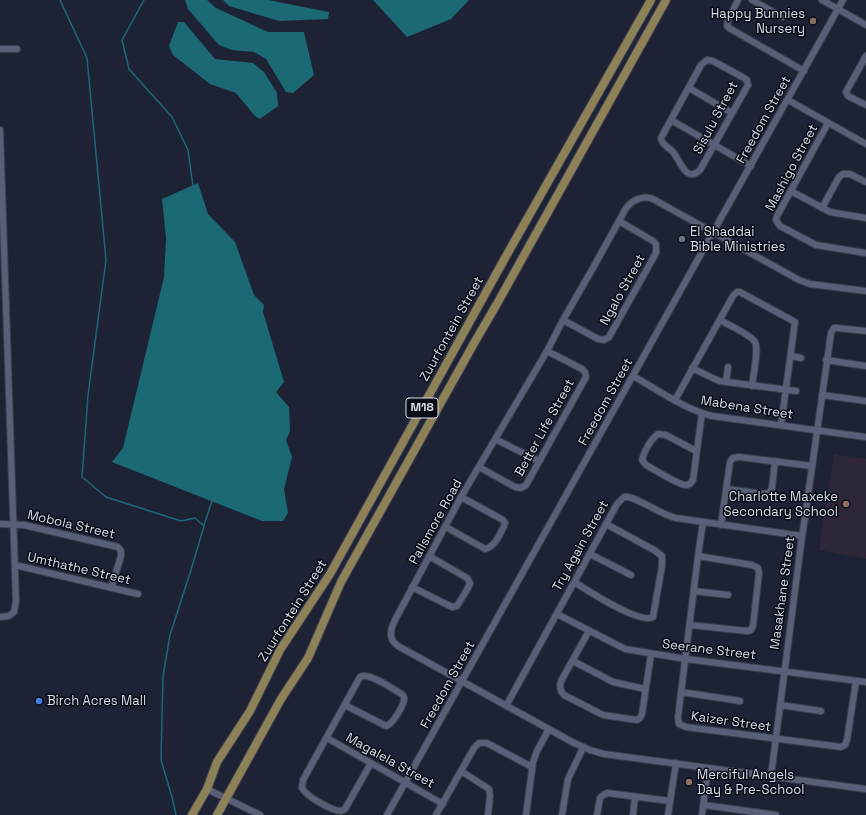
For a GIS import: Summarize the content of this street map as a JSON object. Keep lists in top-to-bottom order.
{
  "streets": {
    "main road": ["Zuurfontein Street", "M18"],
    "street": [
      "Sisulu Street",
      "Freedom Street",
      "Mashigo Street",
      "Ngalo Street",
      "Mabena Street",
      "Better Life Street",
      "Pallsmore Road",
      "Mobola Street",
      "Try Again Street",
      "Umthathe Street",
      "Masakhane Street",
      "Seerane Street",
      "Kaizer Street",
      "Magalela Street"
    ]
  },
  "crossings": [
    ["Freedom Street", "Mabena Street"],
    ["Freedom Street", "Pallsmore Road"],
    ["Freedom Street", "Magalela Street"],
    ["Ngalo Street", "Pallsmore Road"],
    ["Mabena Street", "Masakhane Street"],
    ["Better Life Street", "Pallsmore Road"],
    ["Pallsmore Road", "Try Again Street"],
    ["Pallsmore Road", "Masakhane Street"],
    ["Mobola Street", "Umthathe Street"],
    ["Try Again Street", "Masakhane Street"],
    ["Try Again Street", "Seerane Street"],
    ["Try Again Street", "Kaizer Street"],
    ["Masakhane Street", "Seerane Street"],
    ["Masakhane Street", "Kaizer Street"],
    ["Seerane Street", "Kaizer Street"]
  ],
  "places": [
    "Happy Bunnies Nursery",
    "El Shaddai Bible Ministries",
    "Charlotte Maxeke Secondary School",
    "Birch Acres Mall",
    "Merciful Angels Day & Pre-School"
  ]
}
